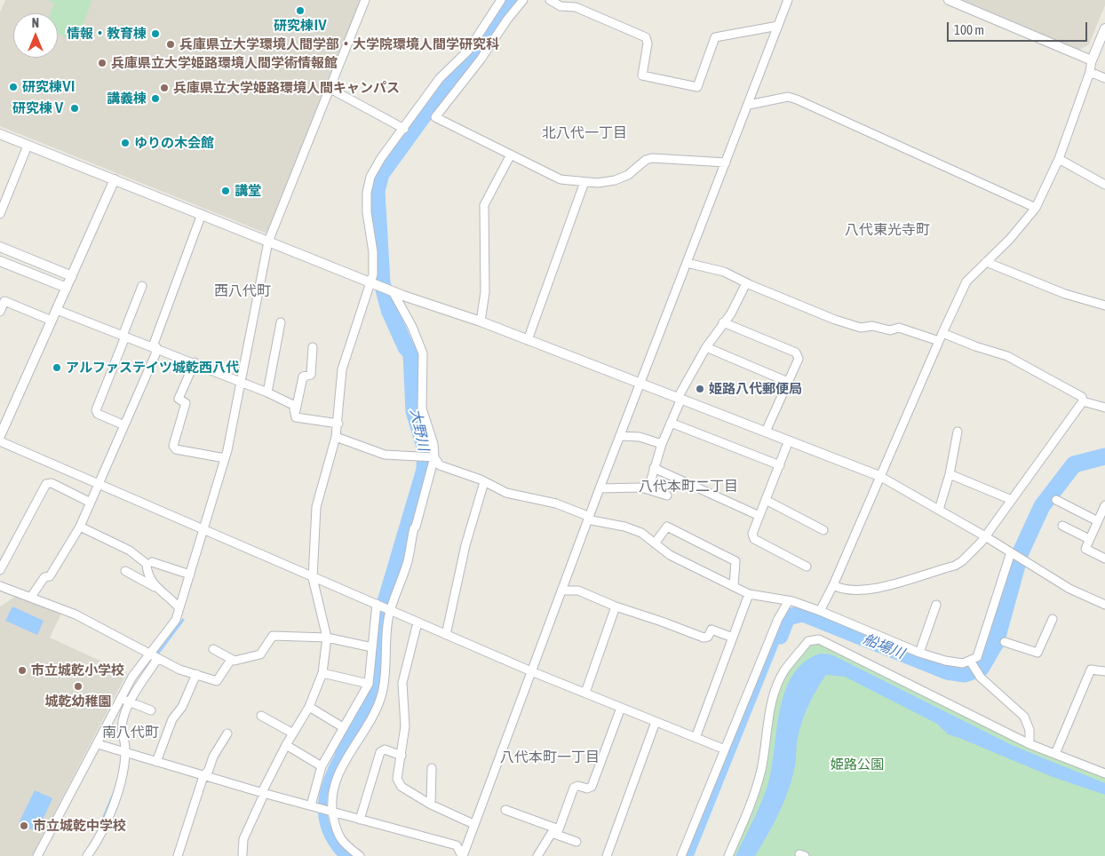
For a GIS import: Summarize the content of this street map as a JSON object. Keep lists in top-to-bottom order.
{
  "districts": [
    "北八代一丁目",
    "八代東光寺町",
    "西八代町",
    "八代本町二丁目",
    "南八代町",
    "八代本町一丁目"
  ],
  "water": ["大野川", "船場川"],
  "parks": ["姫路公園"],
  "places": [
    "研究棟Ⅳ",
    "情報・教育棟",
    "兵庫県立大学環境人間学部・大学院環境人間学研究科",
    "兵庫県立大学姫路環境人間学術情報館",
    "研究棟Ⅵ",
    "兵庫県立大学姫路環境人間キャンパス",
    "講義棟",
    "研究棟Ⅴ",
    "ゆりの木会館",
    "講堂",
    "アルファステイツ城乾西八代",
    "姫路八代郵便局",
    "市立城乾小学校",
    "城乾幼稚園",
    "市立城乾中学校"
  ],
  "scale_bar": "100 m",
  "north": "top"
}
